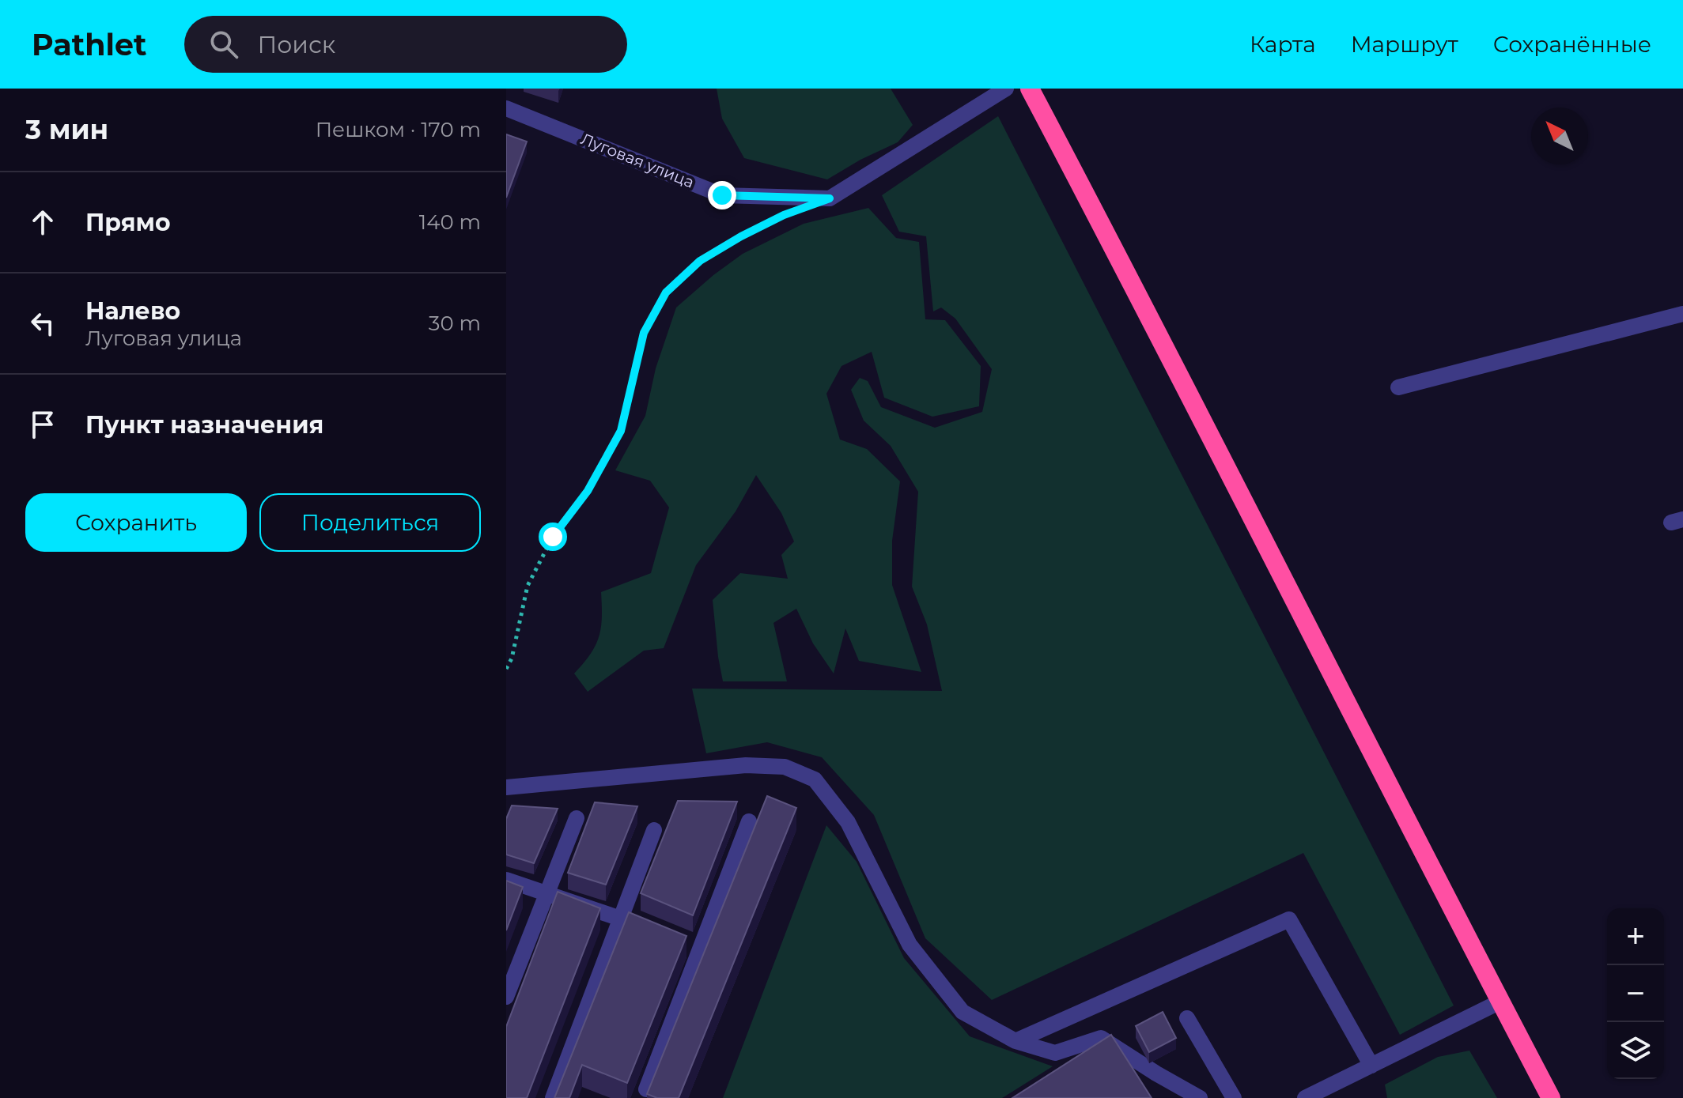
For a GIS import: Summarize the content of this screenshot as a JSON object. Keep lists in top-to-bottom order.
{
  "streets": {
    "street": ["Луговая улица"]
  },
  "north": "top left",
  "page": {
    "header": "Pathlet",
    "search": "Поиск",
    "nav": ["Карта", "Маршрут", "Сохранённые"],
    "heading": ["3 мин", "Пешком · 170 m"],
    "list": [
      ["Прямо", "140 m"],
      ["Налево", "Луговая улица", "30 m"],
      "Пункт назначения"
    ],
    "buttons": ["Сохранить", "Поделиться"],
    "map_buttons": ["+", "−"]
  }
}
